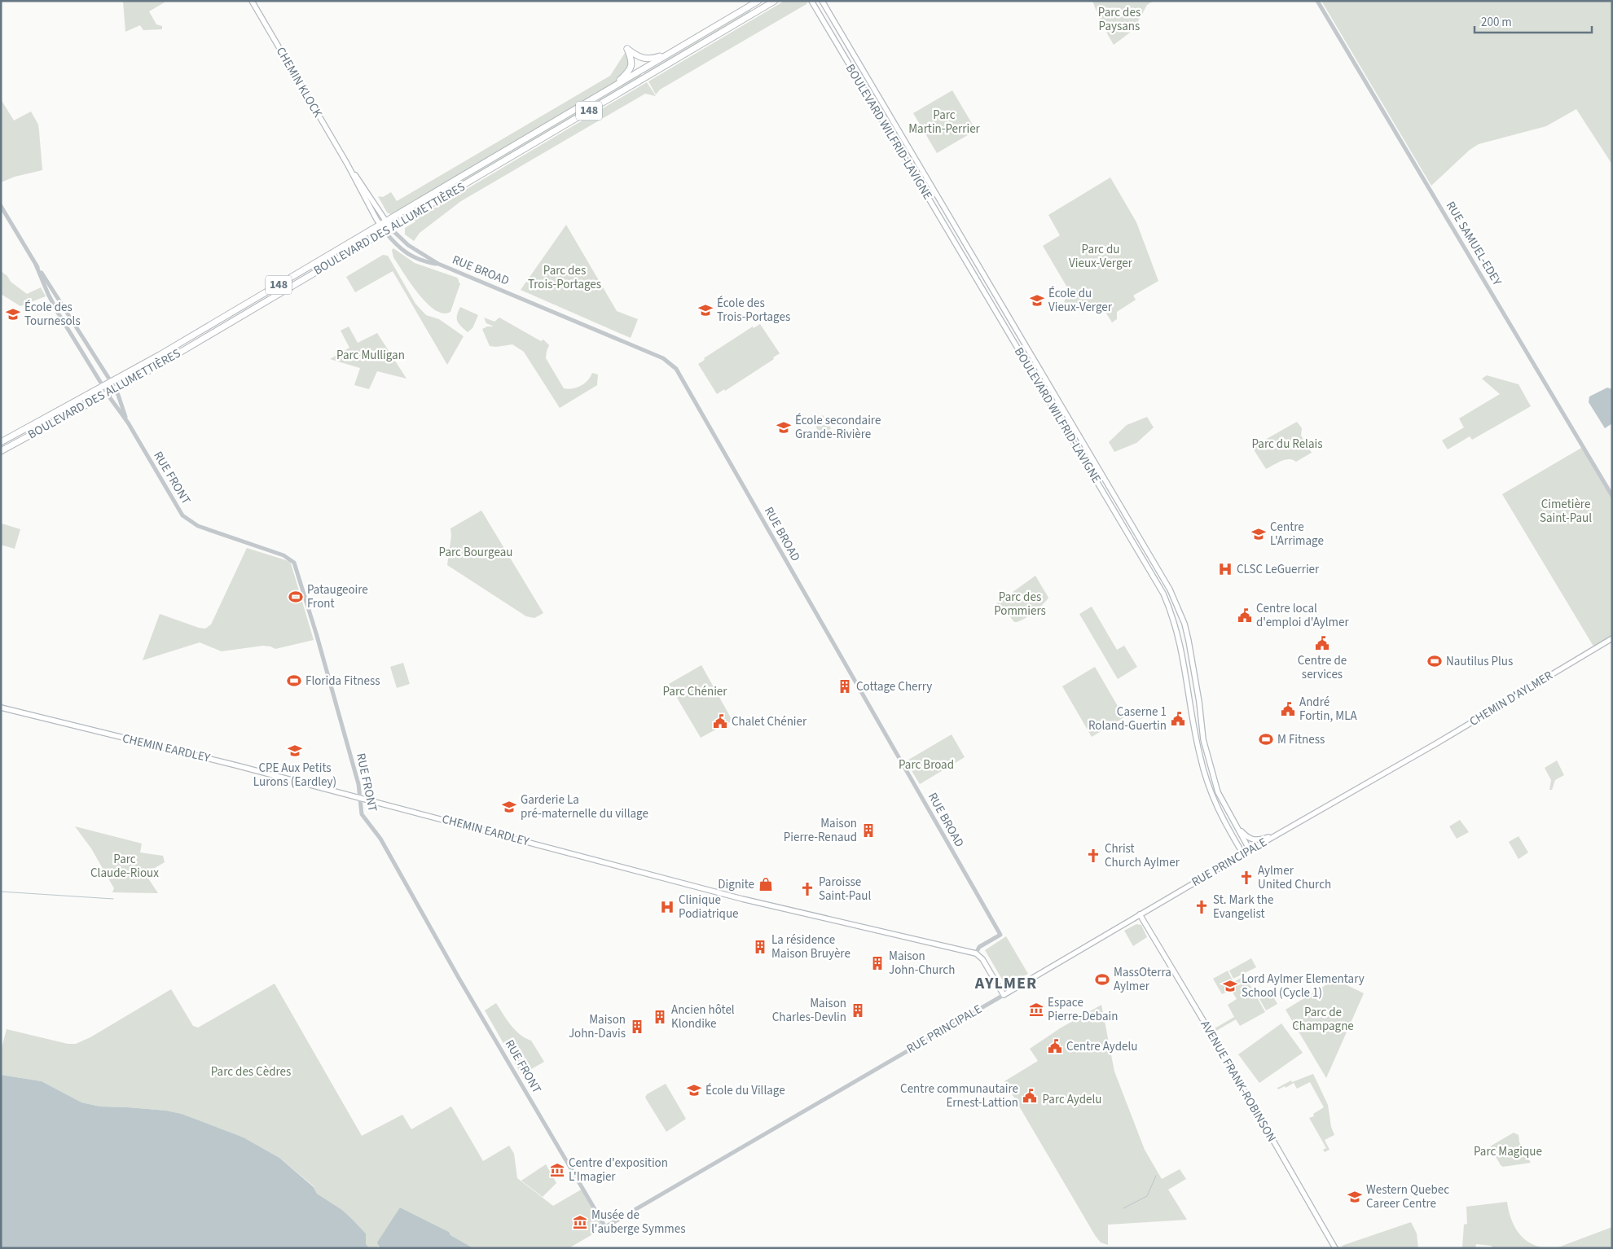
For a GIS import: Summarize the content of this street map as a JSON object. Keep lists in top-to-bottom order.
{
  "streets": {
    "highway": ["148", "BOULEVARD DES ALLUMETTIÈRES"],
    "main road": [
      "CHEMIN KLOCK",
      "BOULEVARD WILFRID-LAVIGNE",
      "CHEMIN D'AYLMER",
      "CHEMIN EARDLEY",
      "RUE PRINCIPALE",
      "AVENUE FRANK-ROBINSON"
    ],
    "street": ["RUE SAMUEL-EDEY", "RUE BROAD", "RUE FRONT"]
  },
  "crossings": [
    ["CHEMIN KLOCK", "BOULEVARD DES ALLUMETTIÈRES"],
    ["CHEMIN KLOCK", "RUE BROAD"],
    ["BOULEVARD WILFRID-LAVIGNE", "RUE PRINCIPALE"],
    ["BOULEVARD DES ALLUMETTIÈRES", "RUE BROAD"],
    ["BOULEVARD DES ALLUMETTIÈRES", "RUE FRONT"],
    ["RUE BROAD", "CHEMIN EARDLEY"],
    ["RUE FRONT", "CHEMIN EARDLEY"],
    ["RUE FRONT", "RUE PRINCIPALE"],
    ["CHEMIN D'AYLMER", "RUE PRINCIPALE"],
    ["RUE PRINCIPALE", "AVENUE FRANK-ROBINSON"]
  ],
  "districts": ["AYLMER"],
  "parks": [
    "Parc des Paysans",
    "Parc Martin-Perrier",
    "Parc du Vieux-Verger",
    "Parc des Trois-Portages",
    "Parc Mulligan",
    "Parc du Relais",
    "Cimetière Saint-Paul",
    "Parc Bourgeau",
    "Parc des Pommiers",
    "Parc Chénier",
    "Parc Broad",
    "Parc Claude-Rioux",
    "Parc de Champagne",
    "Parc des Cèdres",
    "Parc Aydelu",
    "Parc Magique"
  ],
  "places": {
    "school or university": [
      "École du Vieux-Verger",
      "École des Trois-Portages",
      "École des Tournesols",
      "École secondaire Grande-Rivière",
      "Centre L'Arrimage",
      "CPE Aux Petits Lurons (Eardley)",
      "Garderie La pré-maternelle du village",
      "Lord Aylmer Elementary School (Cycle 1)",
      "École du Village",
      "Western Quebec Career Centre"
    ],
    "hospital": ["CLSC LeGuerrier", "Clinique Podiatrique"],
    "sports": [
      "Pataugeoire Front",
      "Nautilus Plus",
      "Florida Fitness",
      "M Fitness",
      "MassOterra Aylmer"
    ],
    "public building": [
      "Centre local d'emploi d'Aylmer",
      "Centre de services",
      "André Fortin, MLA",
      "Caserne 1 Roland-Guertin",
      "Chalet Chénier",
      "Centre Aydelu",
      "Centre communautaire Ernest-Lattion"
    ],
    "building": [
      "Cottage Cherry",
      "Maison Pierre-Renaud",
      "La résidence Maison Bruyère",
      "Maison John-Church",
      "Maison Charles-Devlin",
      "Ancien hôtel Klondike",
      "Maison John-Davis"
    ],
    "church": [
      "Christ Church Aylmer",
      "Aylmer United Church",
      "Paroisse Saint-Paul",
      "St. Mark the Evangelist"
    ],
    "shop": ["Dignite"],
    "museum": ["Espace Pierre-Debain", "Centre d'exposition L'Imagier", "Musée de l'auberge Symmes"]
  },
  "scale_bar": "200 m"
}
